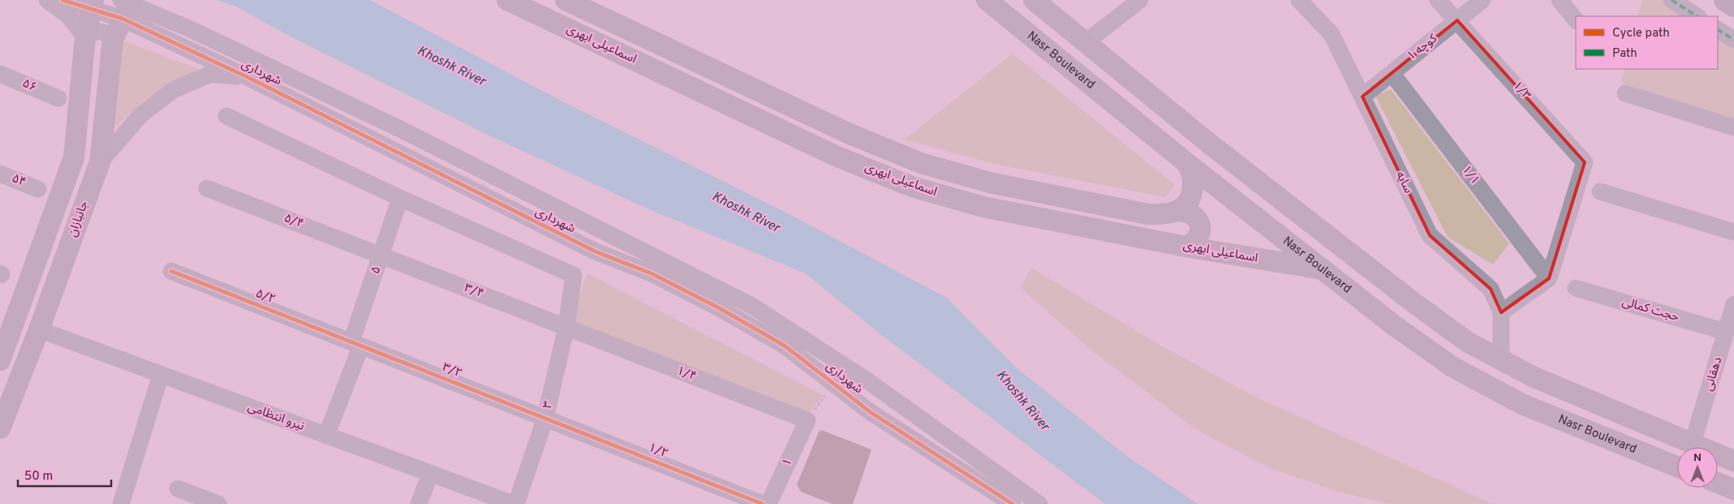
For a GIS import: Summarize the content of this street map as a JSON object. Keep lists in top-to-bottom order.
{
  "streets": {
    "main road": ["اسماعیلی ابهری", "Nasr Boulevard", "جانبازان"],
    "street": [
      "کوچه ۱",
      "شهرداری",
      "۵۶",
      "۱/۳",
      "۱/۱",
      "۵۴",
      "سایه",
      "۵/۴",
      "۵",
      "۳/۴",
      "۵/۲",
      "حجت کمالی",
      "۳/۲",
      "۱/۴",
      "دهقانی",
      "۳",
      "نیرو انتظامی",
      "۱/۲",
      "۱"
    ]
  },
  "crossings": [
    ["اسماعیلی ابهری", "Nasr Boulevard"],
    ["کوچه ۱", "۱/۳"],
    ["کوچه ۱", "۱/۱"],
    ["کوچه ۱", "سایه"],
    ["شهرداری", "جانبازان"],
    ["۱/۳", "۱/۱"],
    ["جانبازان", "نیرو انتظامی"],
    ["۵/۴", "۵"],
    ["۵/۴", "۳/۴"],
    ["۵", "۳/۴"],
    ["۵", "۵/۲"],
    ["۵", "۳/۲"],
    ["۵", "۳"],
    ["۵", "نیرو انتظامی"],
    ["۳/۴", "۱/۴"],
    ["۳/۴", "۳"],
    ["۵/۲", "۳/۲"],
    ["حجت کمالی", "دهقانی"],
    ["۳/۲", "۳"],
    ["۳/۲", "۱/۲"],
    ["۱/۴", "۳"],
    ["۱/۴", "۱"],
    ["۳", "نیرو انتظامی"],
    ["۳", "۱/۲"]
  ],
  "water": ["Khoshk River"],
  "legend": ["Cycle path", "Path"],
  "scale_bar": "50 m",
  "north": "top"
}
